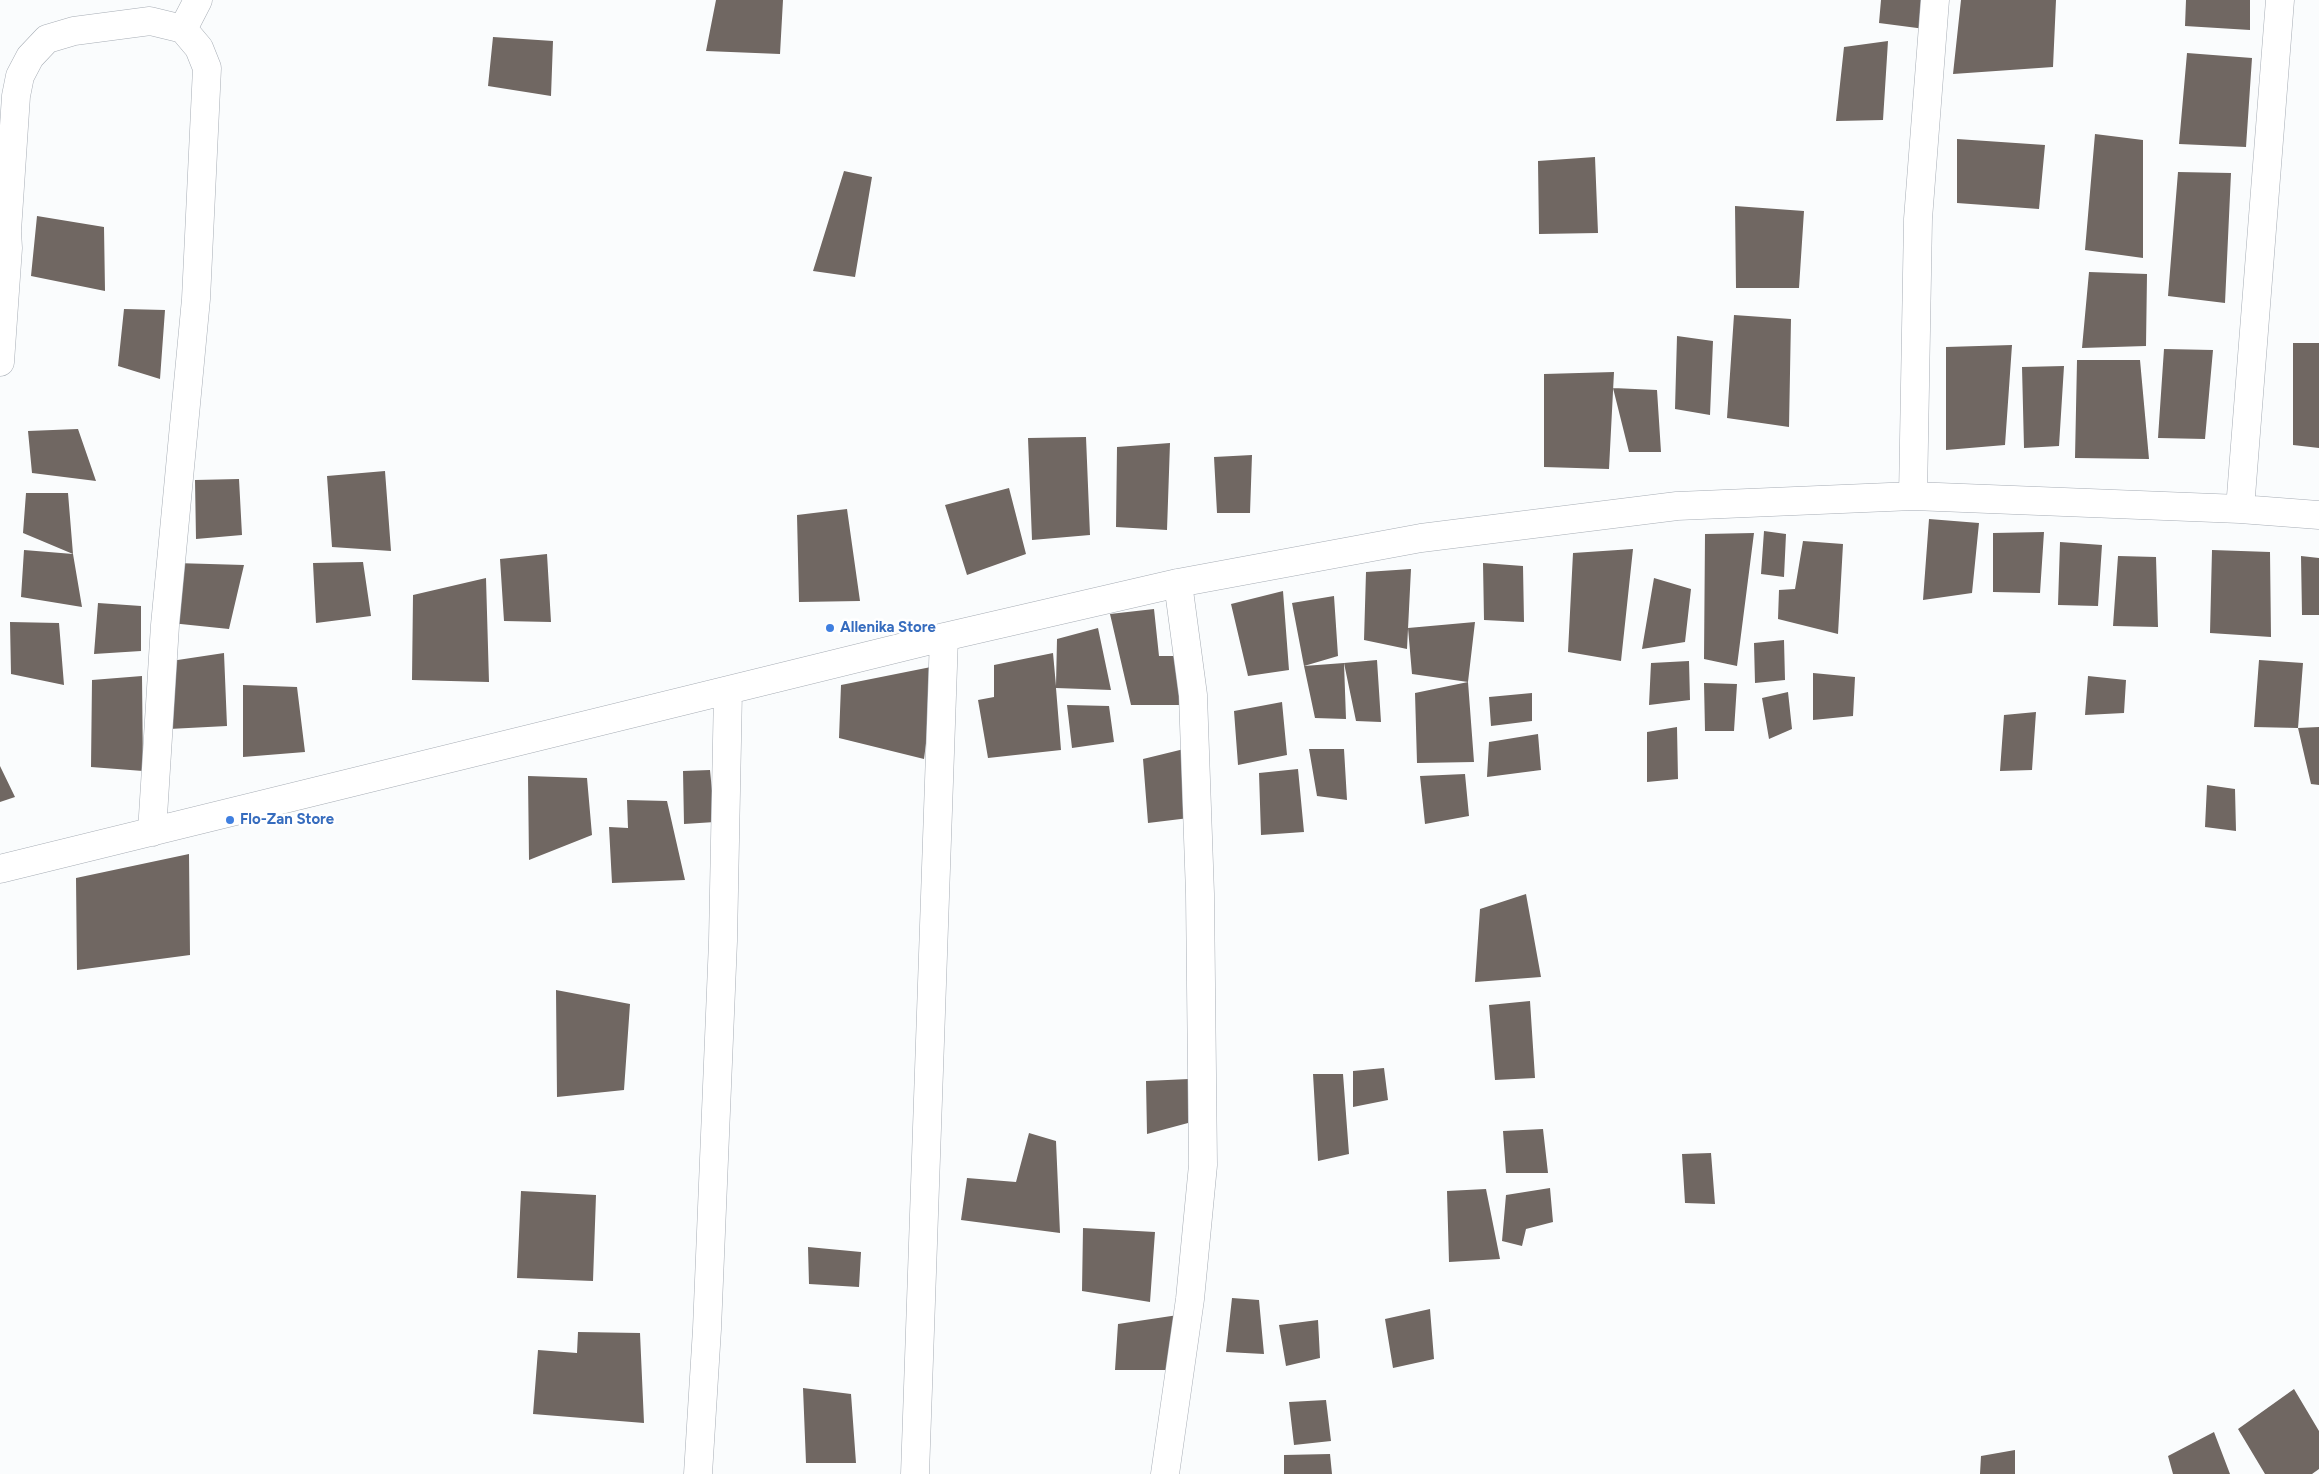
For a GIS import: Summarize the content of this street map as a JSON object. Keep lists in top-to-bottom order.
{
  "places": ["Allenika Store", "Flo-Zan Store"]
}
